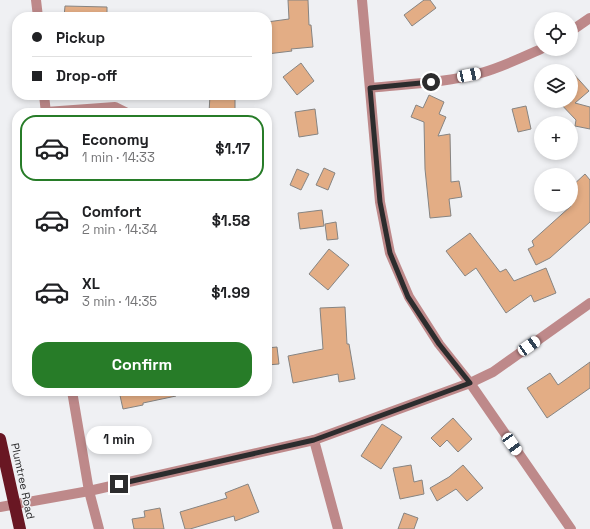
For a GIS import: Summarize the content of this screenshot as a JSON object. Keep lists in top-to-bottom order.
{
  "streets": {
    "highway": ["Plumtree Road"]
  },
  "page": {
    "map_buttons": ["+", "−"],
    "banner": ["Pickup", "Drop-off"],
    "list": [
      {
        "name": "Economy",
        "note": "1 min · 14:33",
        "value": "$1.17"
      },
      {
        "name": "Comfort",
        "note": "2 min · 14:34",
        "value": "$1.58"
      },
      {
        "name": "XL",
        "note": "3 min · 14:35",
        "value": "$1.99"
      }
    ],
    "buttons": "Confirm",
    "bubble": "1 min"
  }
}
